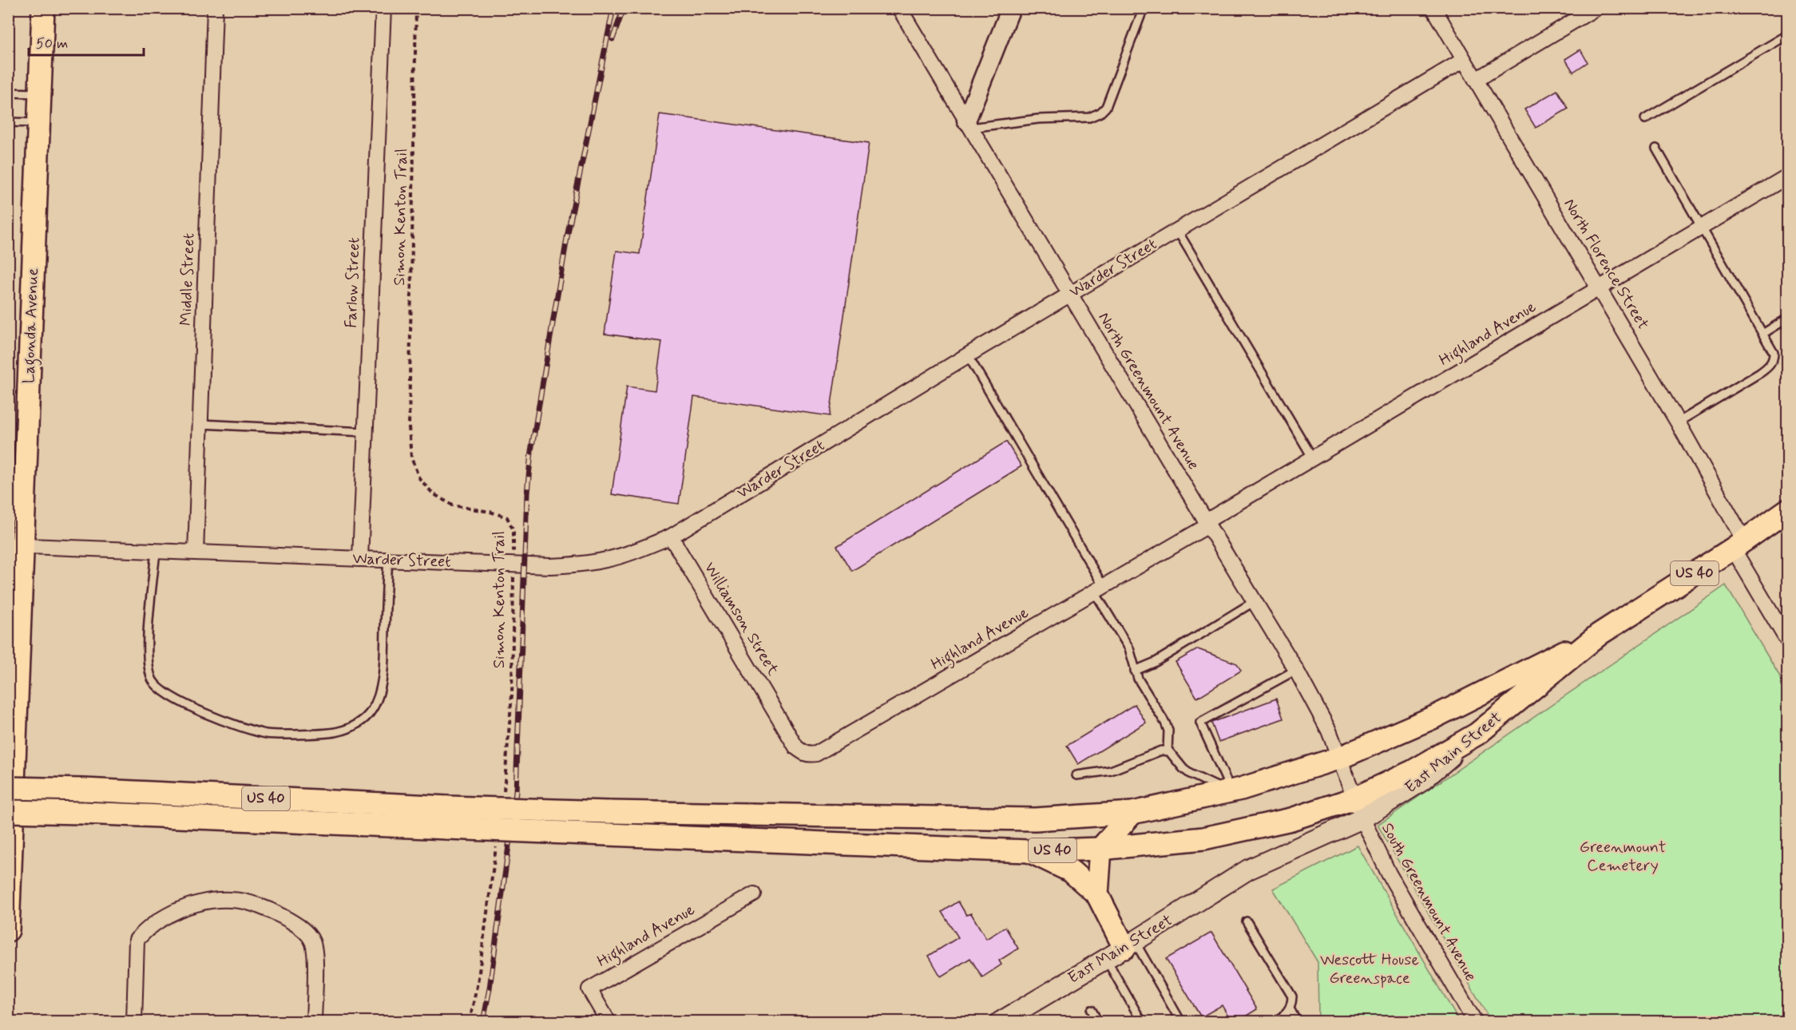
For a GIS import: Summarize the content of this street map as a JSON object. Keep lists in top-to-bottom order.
{
  "streets": {
    "main road": ["Lagonda Avenue", "US 40", "East Main Street"],
    "street": [
      "North Florence Street",
      "Warder Street",
      "Middle Street",
      "Farlow Street",
      "Highland Avenue",
      "North Greenmount Avenue",
      "Williamson Street",
      "South Greenmount Avenue"
    ],
    "path": ["Simon Kenton Trail"]
  },
  "crossings": [
    ["Simon Kenton Trail", "Warder Street"],
    ["North Florence Street", "Warder Street"],
    ["North Florence Street", "Highland Avenue"],
    ["North Florence Street", "East Main Street"],
    ["Warder Street", "Middle Street"],
    ["Warder Street", "Farlow Street"],
    ["Warder Street", "Lagonda Avenue"],
    ["Warder Street", "North Greenmount Avenue"],
    ["Warder Street", "Williamson Street"],
    ["Highland Avenue", "North Greenmount Avenue"],
    ["Highland Avenue", "Williamson Street"],
    ["North Greenmount Avenue", "US 40"],
    ["North Greenmount Avenue", "South Greenmount Avenue"],
    ["US 40", "East Main Street"],
    ["US 40", "South Greenmount Avenue"],
    ["East Main Street", "South Greenmount Avenue"]
  ],
  "parks": ["Greenmount Cemetery", "Wescott House Greenspace"],
  "scale_bar": "50 m"
}
